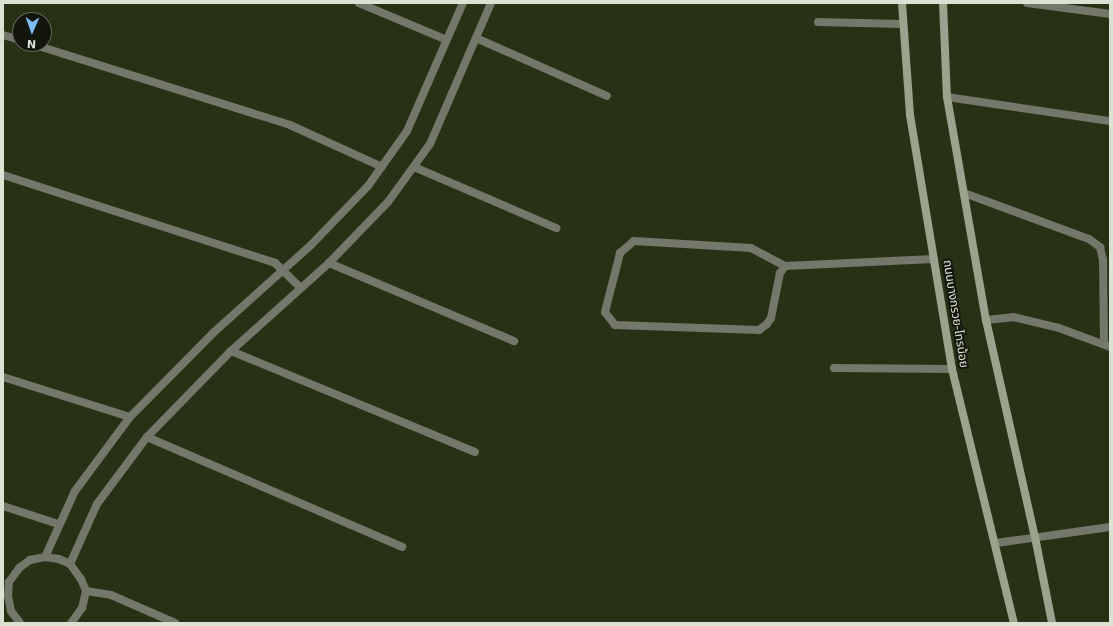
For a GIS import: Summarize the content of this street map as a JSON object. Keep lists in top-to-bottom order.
{
  "streets": {
    "main road": ["ถนนบางกรวย-ไทรน้อย"]
  },
  "north": "bottom"
}
